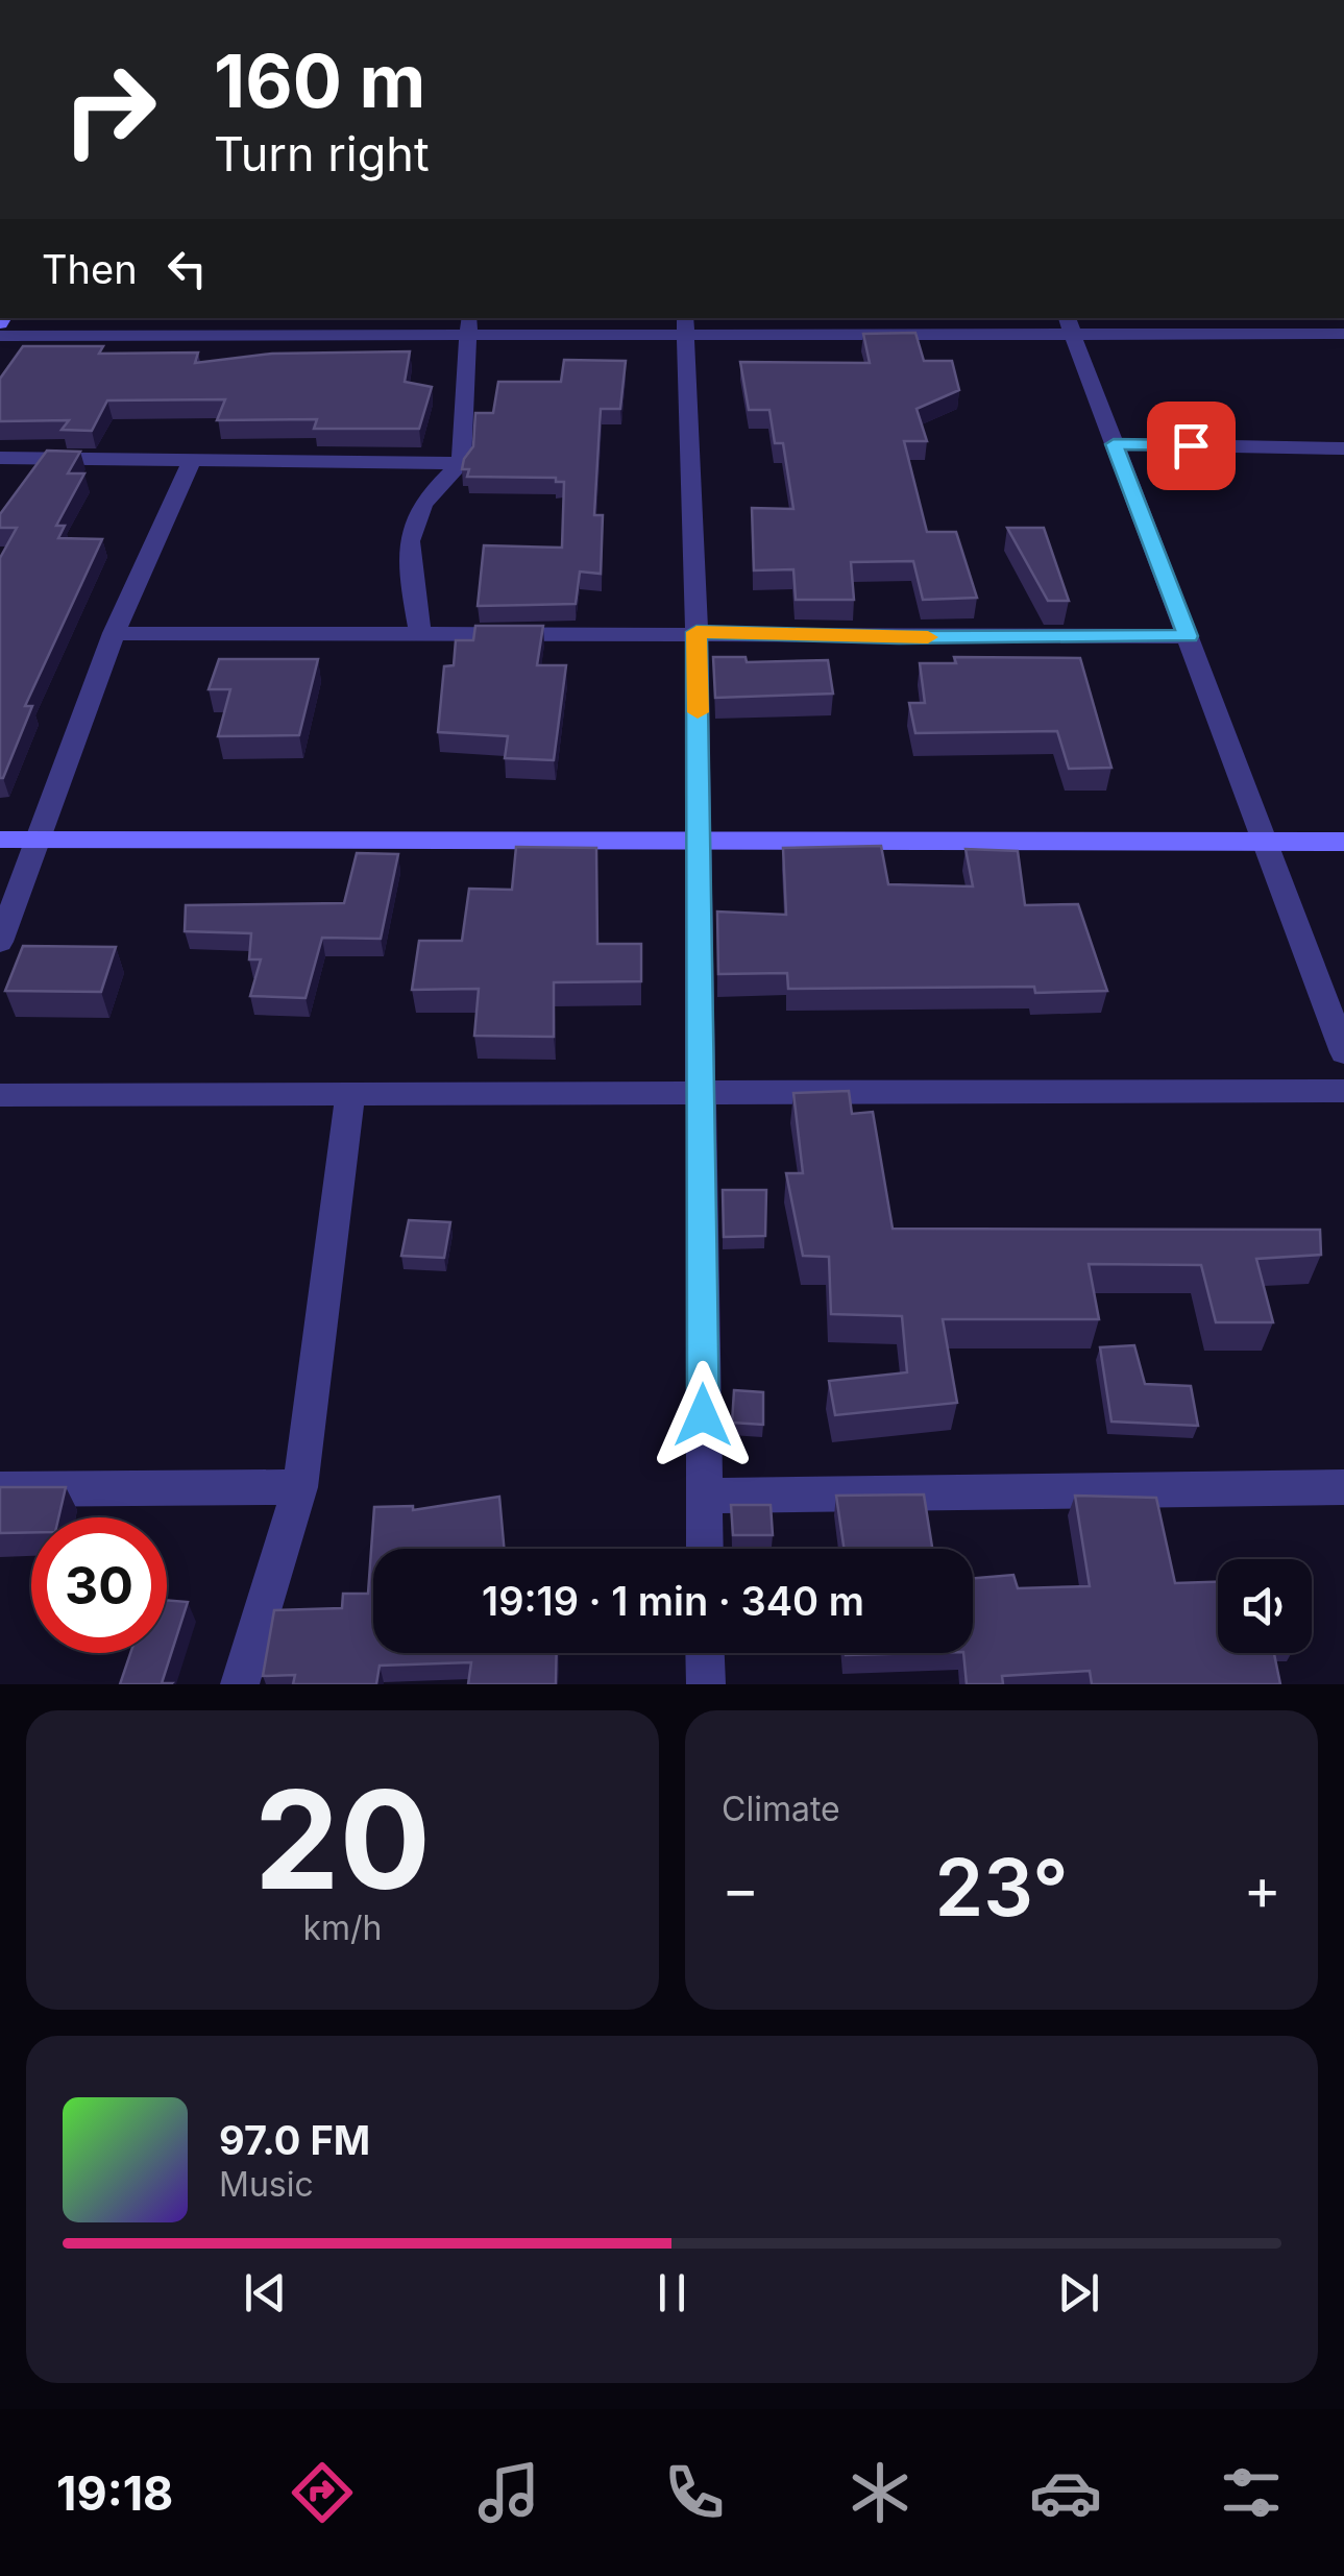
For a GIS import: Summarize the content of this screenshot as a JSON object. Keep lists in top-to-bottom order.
{
  "page": {
    "turn": ["160 m", "Turn right"],
    "then": "Then",
    "limit": "30",
    "trip": "19:19 · 1 min · 340 m",
    "tile": [
      ["20", "km/h"],
      "Climate"
    ],
    "heat": ["−", "23°", "+"],
    "song": ["97.0 FM", "Music"],
    "tabs": "19:18"
  }
}
